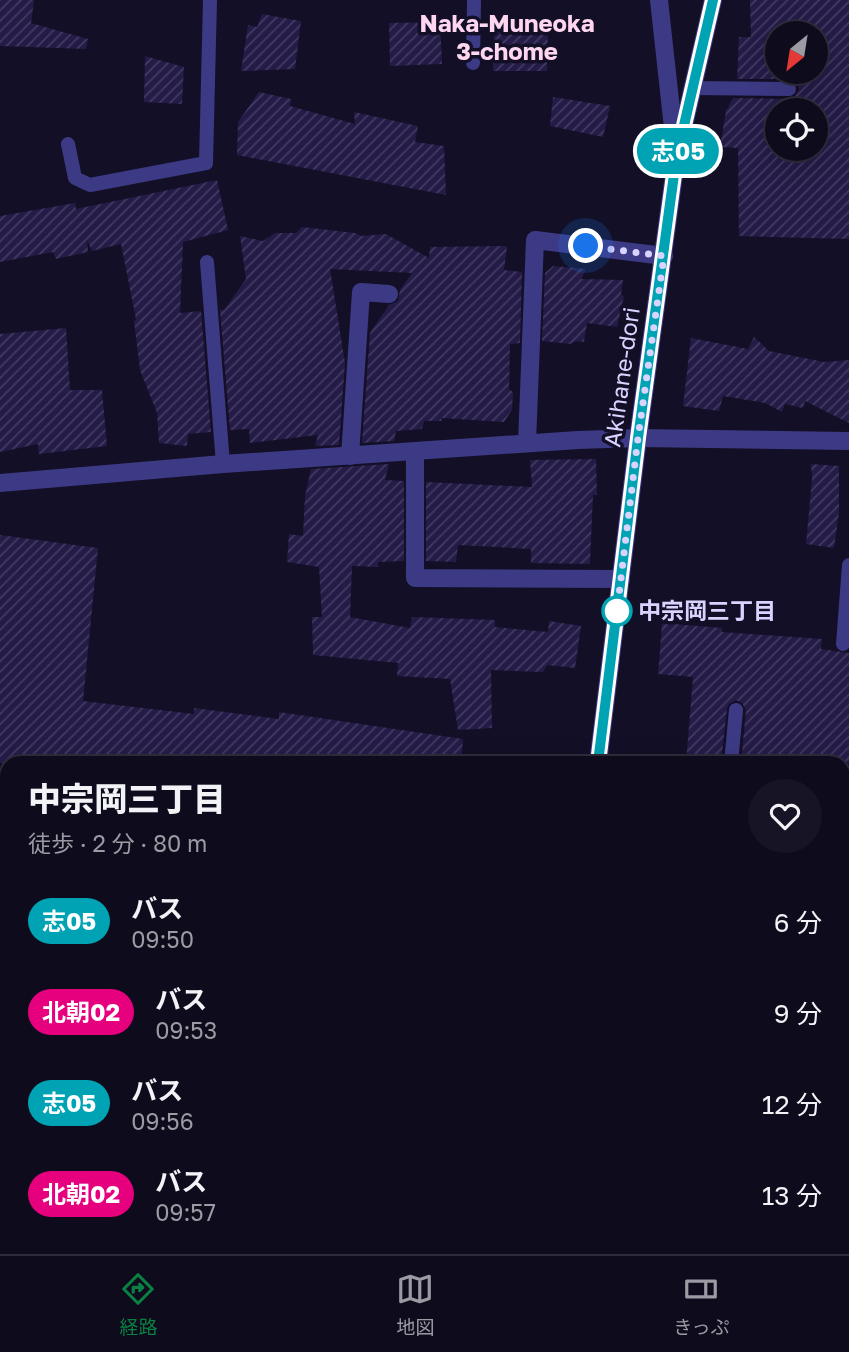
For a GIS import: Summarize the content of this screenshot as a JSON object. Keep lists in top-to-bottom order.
{
  "streets": {
    "street": ["Akihane-dori"]
  },
  "districts": ["Naka-Muneoka 3-chome"],
  "places": ["中宗岡三丁目"],
  "lines": ["bus line 志05"],
  "north": "bottom left",
  "page": {
    "on_map": "志05",
    "heading": ["中宗岡三丁目", "徒歩 · 2 分 · 80 m"],
    "list": [
      {
        "mark": "志05",
        "name": "バス",
        "note": "09:50",
        "value": "6 分"
      },
      {
        "mark": "北朝02",
        "name": "バス",
        "note": "09:53",
        "value": "9 分"
      },
      {
        "mark": "志05",
        "name": "バス",
        "note": "09:56",
        "value": "12 分"
      },
      {
        "mark": "北朝02",
        "name": "バス",
        "note": "09:57",
        "value": "13 分"
      }
    ],
    "tabs": ["経路", "地図", "きっぷ"]
  }
}
